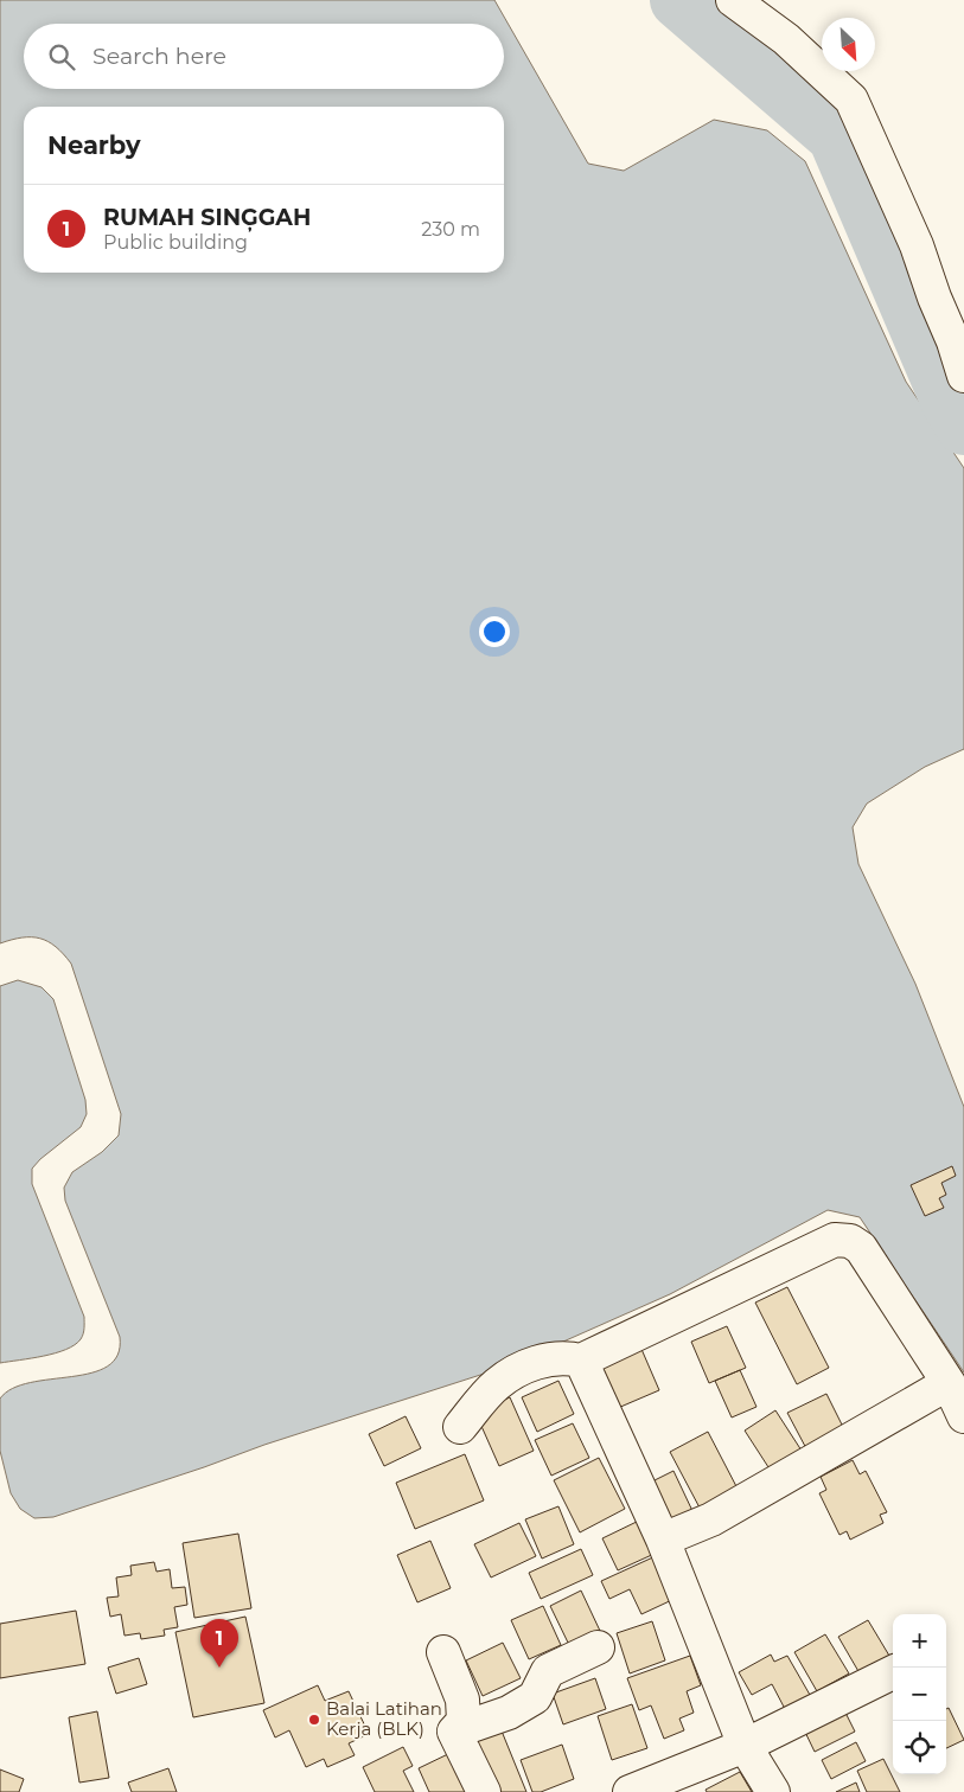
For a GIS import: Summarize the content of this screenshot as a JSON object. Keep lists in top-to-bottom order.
{
  "places": ["Balai Latihan Kerja (BLK)"],
  "north": "bottom right",
  "page": {
    "search": "Search here",
    "heading": "Nearby",
    "list": [
      {
        "mark": "1",
        "name": "RUMAH SINĢGAH",
        "note": "Public building",
        "value": "230 m"
      }
    ],
    "map_buttons": ["+", "−"],
    "pins": "1"
  }
}
